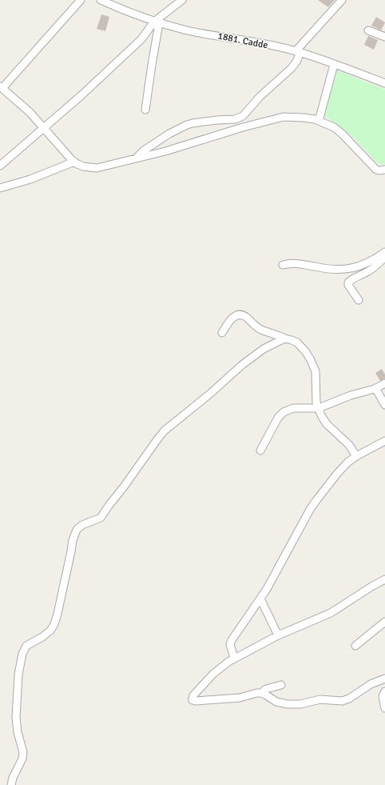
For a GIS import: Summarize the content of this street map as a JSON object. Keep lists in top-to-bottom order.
{
  "streets": {
    "street": ["1881. Cadde"]
  }
}
